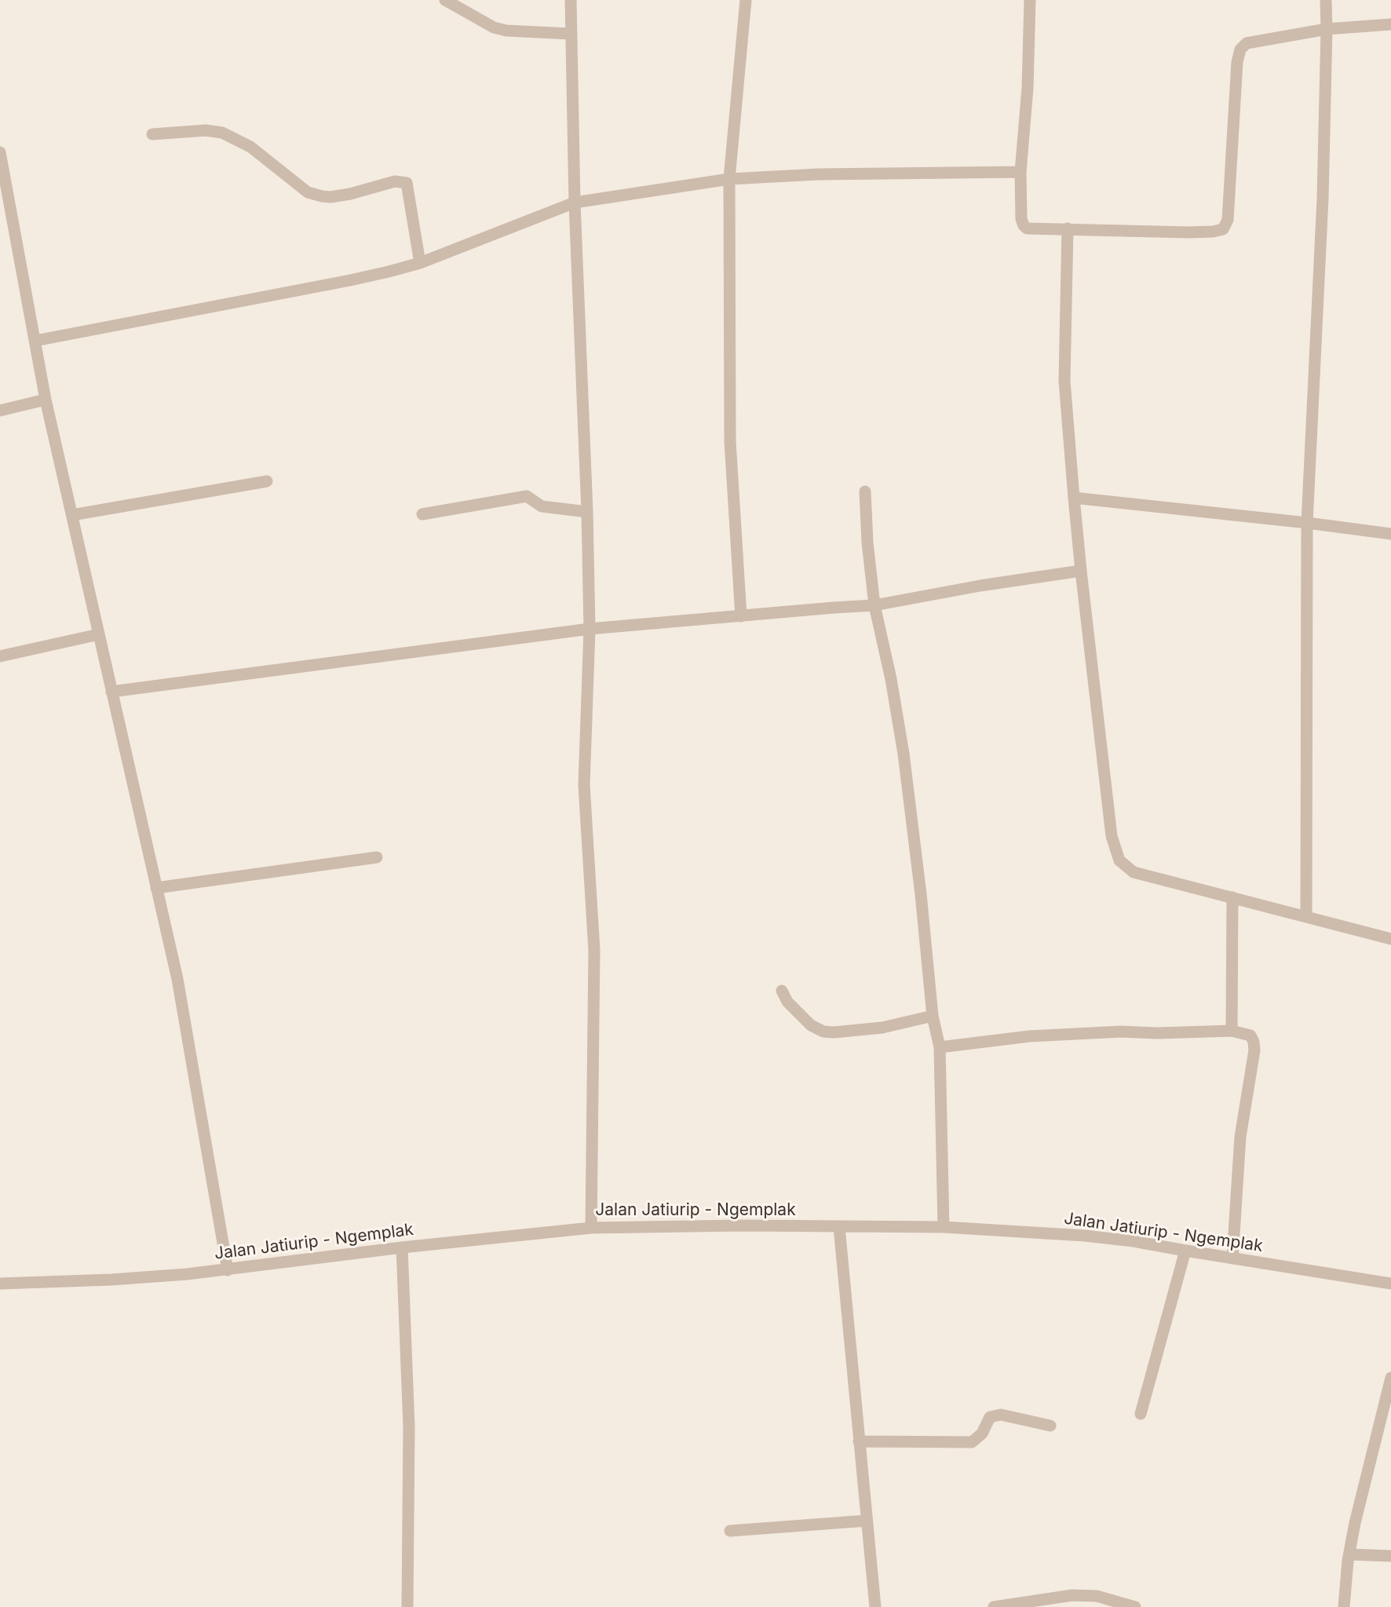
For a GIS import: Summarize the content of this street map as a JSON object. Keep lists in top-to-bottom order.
{
  "streets": {
    "street": ["Jalan Jatiurip - Ngemplak"]
  }
}
